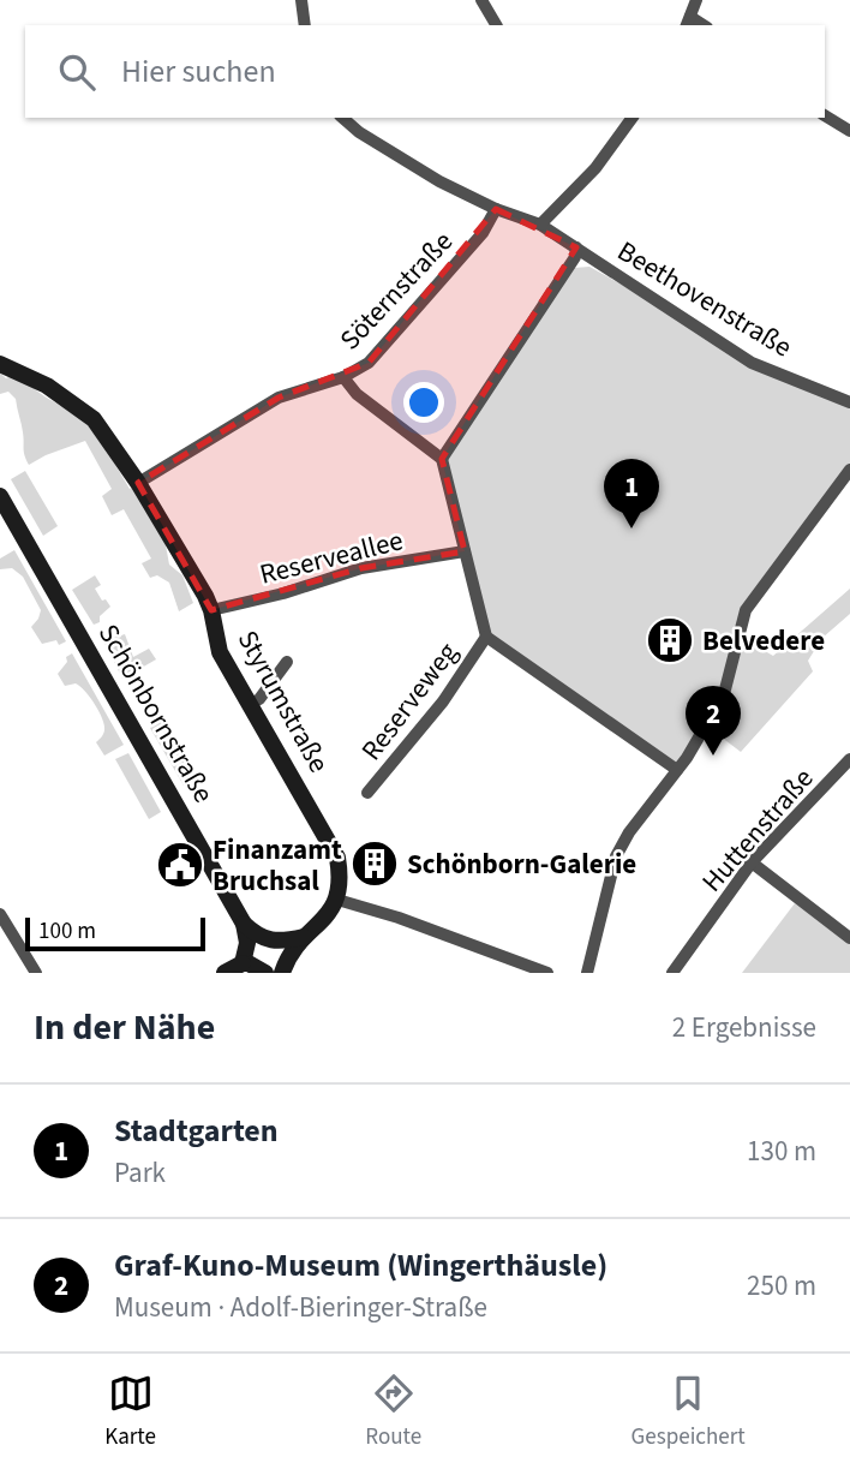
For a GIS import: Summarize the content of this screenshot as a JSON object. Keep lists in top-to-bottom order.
{
  "streets": {
    "main road": ["Styrumstraße", "Schönbornstraße"],
    "street": [
      "Söternstraße",
      "Beethovenstraße",
      "Reserveallee",
      "Reserveweg",
      "Huttenstraße"
    ]
  },
  "crossings": [
    ["Söternstraße", "Beethovenstraße"],
    ["Söternstraße", "Styrumstraße"],
    ["Reserveallee", "Styrumstraße"]
  ],
  "places": {
    "building": ["Belvedere", "Schönborn-Galerie"],
    "public building": ["Finanzamt Bruchsal"]
  },
  "scale_bar": "100 m",
  "page": {
    "search": "Hier suchen",
    "pins": ["1", "2"],
    "scale": "100 m",
    "heading": ["In der Nähe", "2 Ergebnisse"],
    "list": [
      {
        "mark": "1",
        "name": "Stadtgarten",
        "note": "Park",
        "value": "130 m"
      },
      {
        "mark": "2",
        "name": "Graf-Kuno-Museum (Wingerthäusle)",
        "note": "Museum · Adolf-Bieringer-Straße",
        "value": "250 m"
      }
    ],
    "nav": ["Karte", "Route", "Gespeichert"]
  }
}
